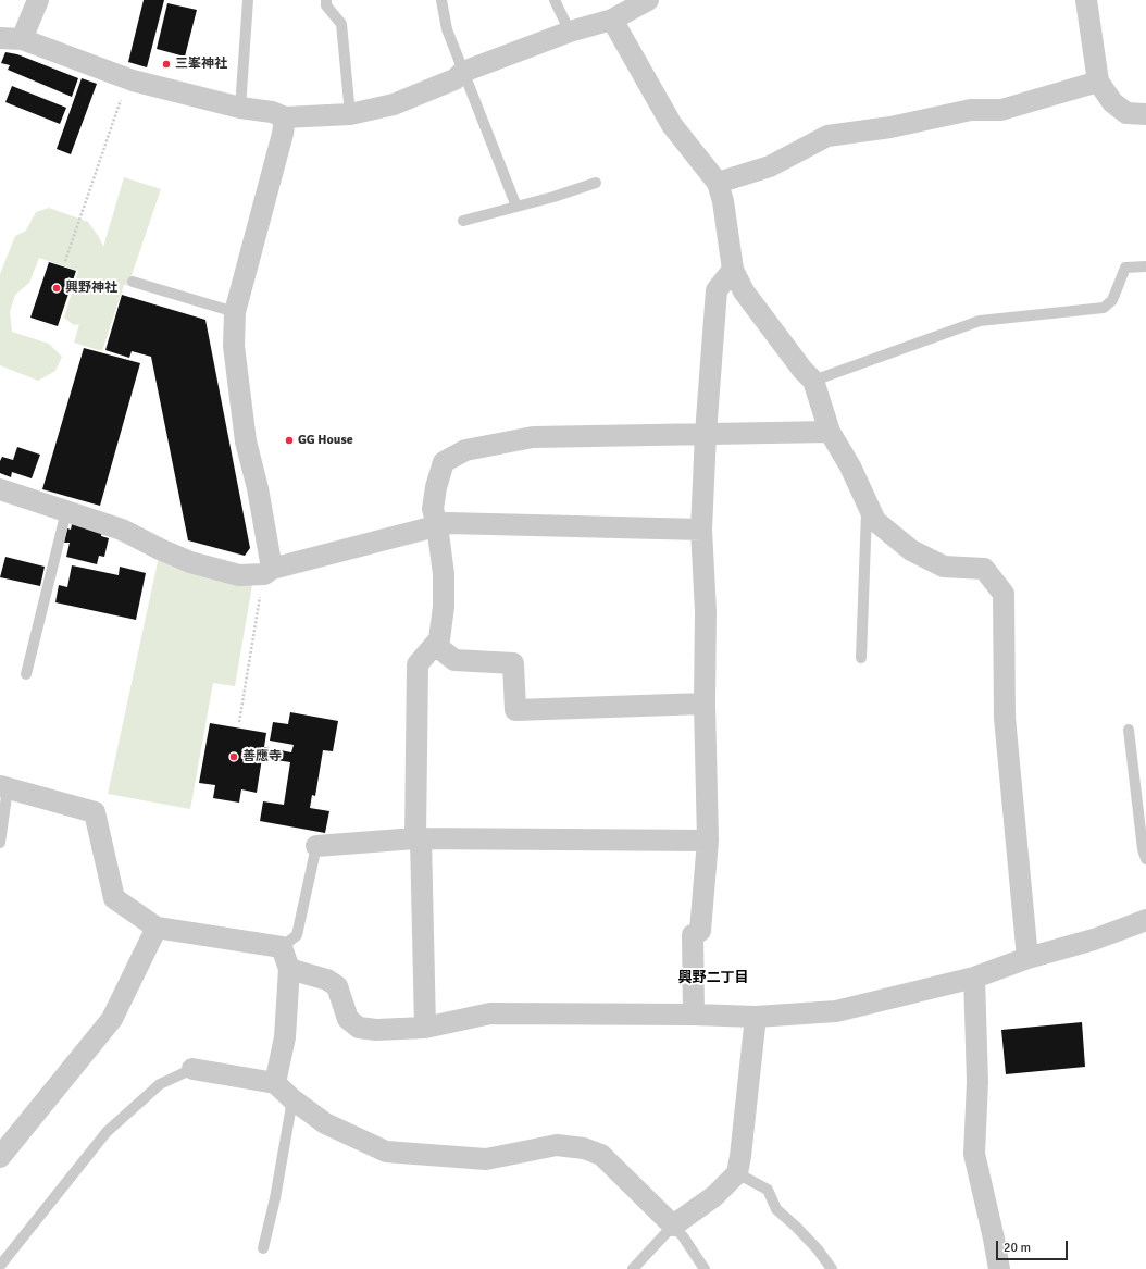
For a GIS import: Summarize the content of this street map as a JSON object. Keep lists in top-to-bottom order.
{
  "districts": ["興野二丁目"],
  "places": [
    "三峯神社",
    "興野神社",
    "GG House",
    "善應寺"
  ],
  "scale_bar": "20 m"
}
